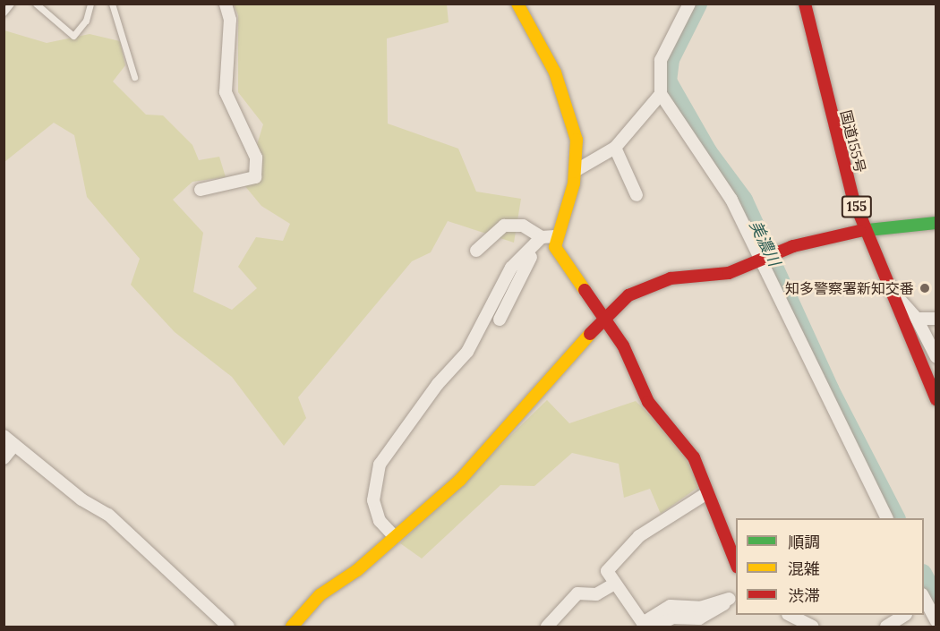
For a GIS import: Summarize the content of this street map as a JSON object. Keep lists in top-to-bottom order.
{
  "streets": {
    "main road": ["国道155号", "155"]
  },
  "water": ["美濃川"],
  "places": ["知多警察署新知交番"],
  "legend": ["順調", "混雑", "渋滞"]
}
